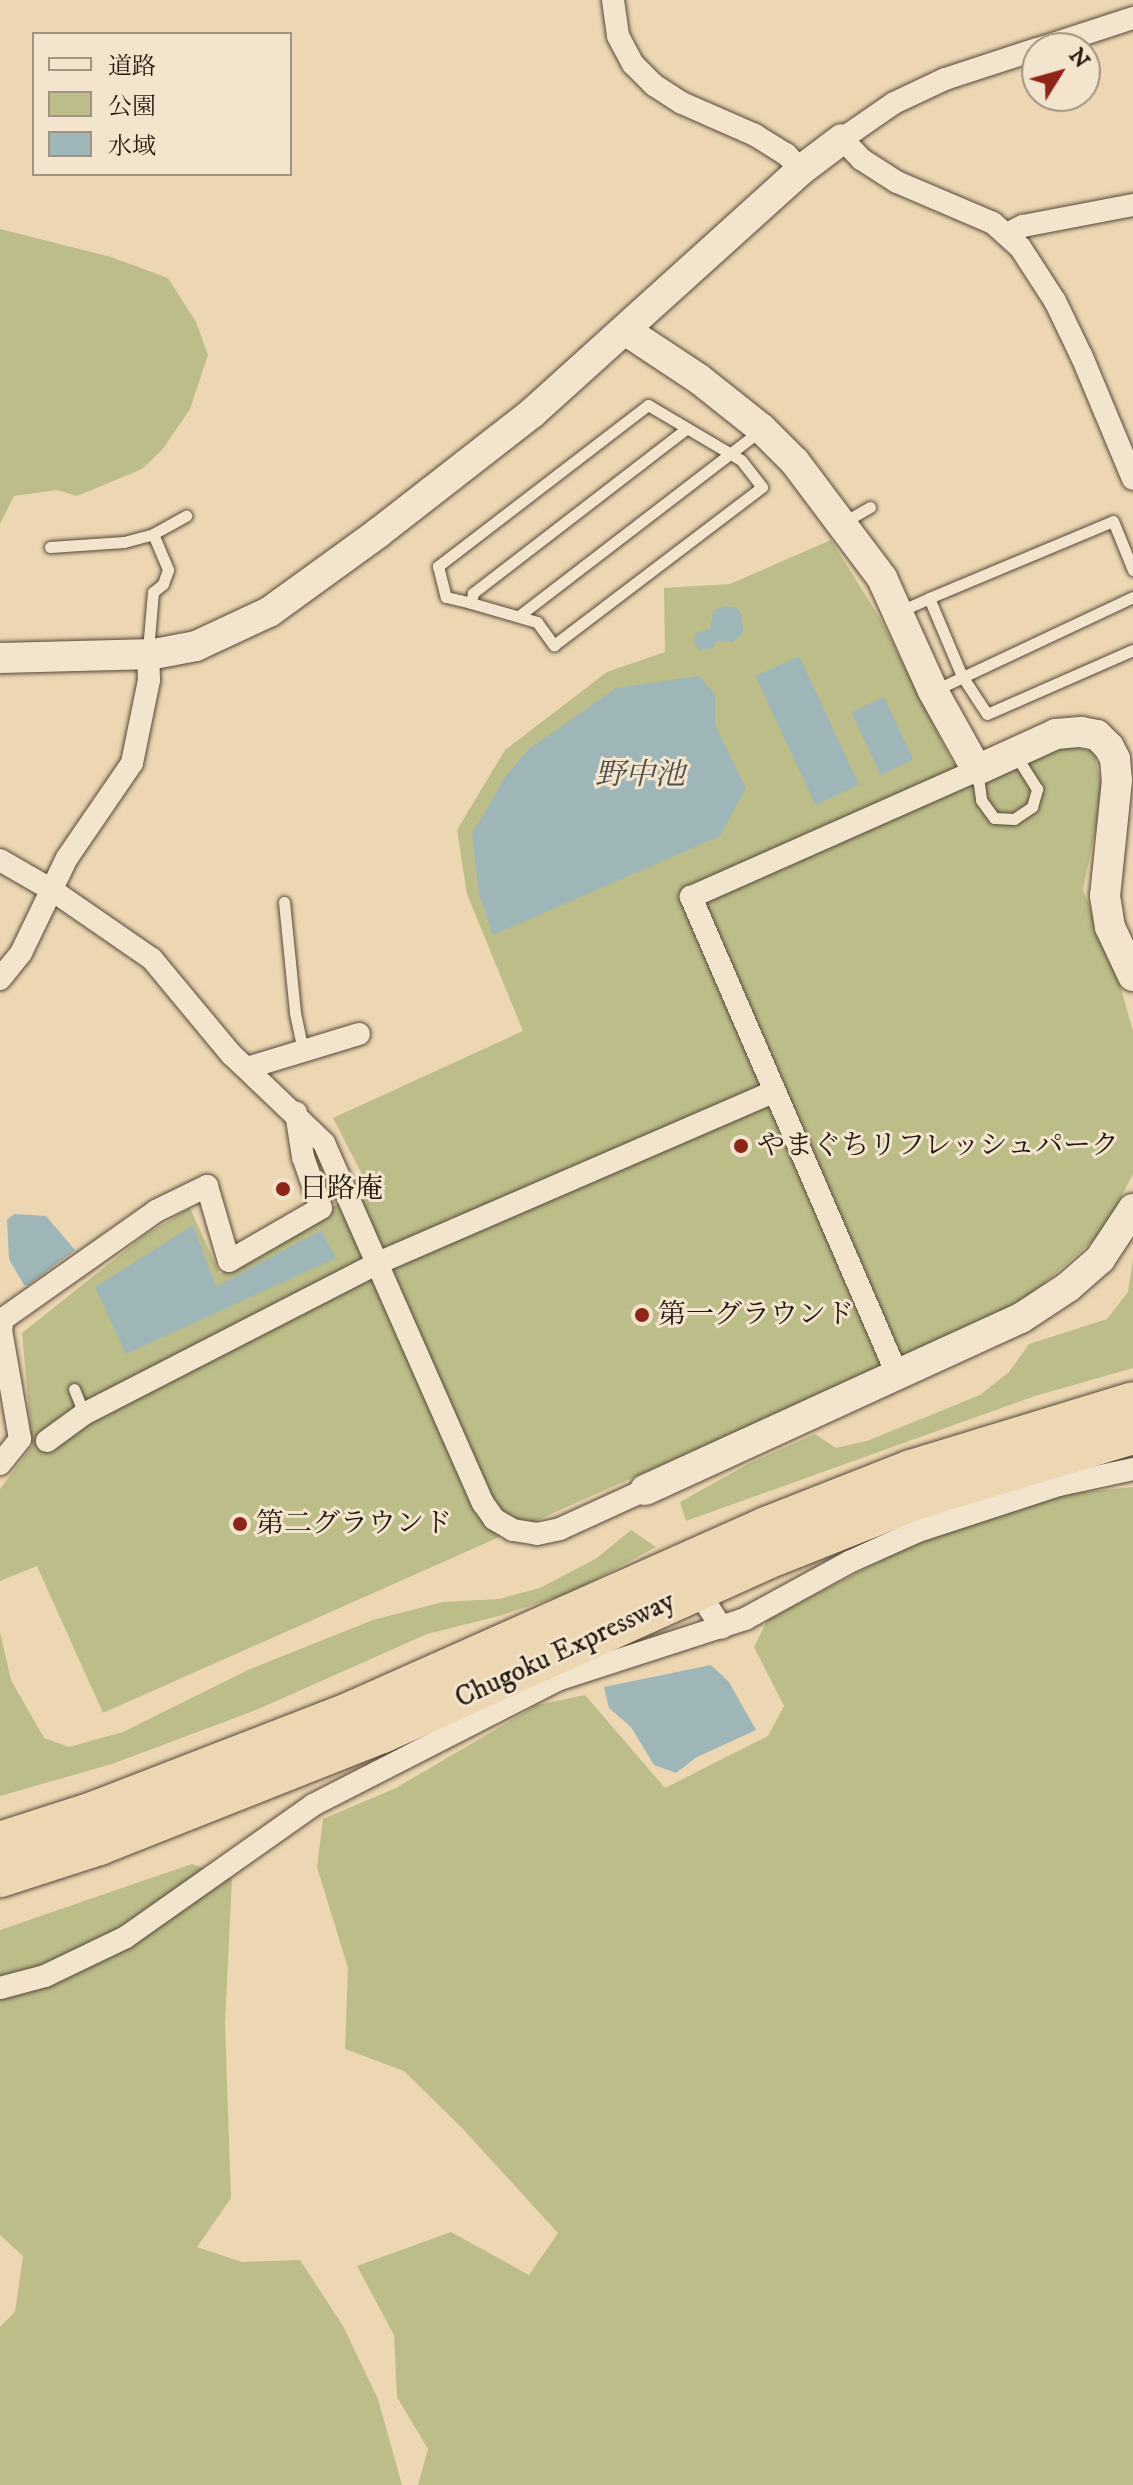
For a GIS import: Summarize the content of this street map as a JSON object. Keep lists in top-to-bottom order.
{
  "streets": {
    "highway": ["Chugoku Expressway"]
  },
  "water": ["野中池"],
  "places": [
    "やまぐちリフレッシュパーク",
    "日路庵",
    "第一グラウンド",
    "第二グラウンド"
  ],
  "legend": ["道路", "公園", "水域"],
  "north": "top right"
}
